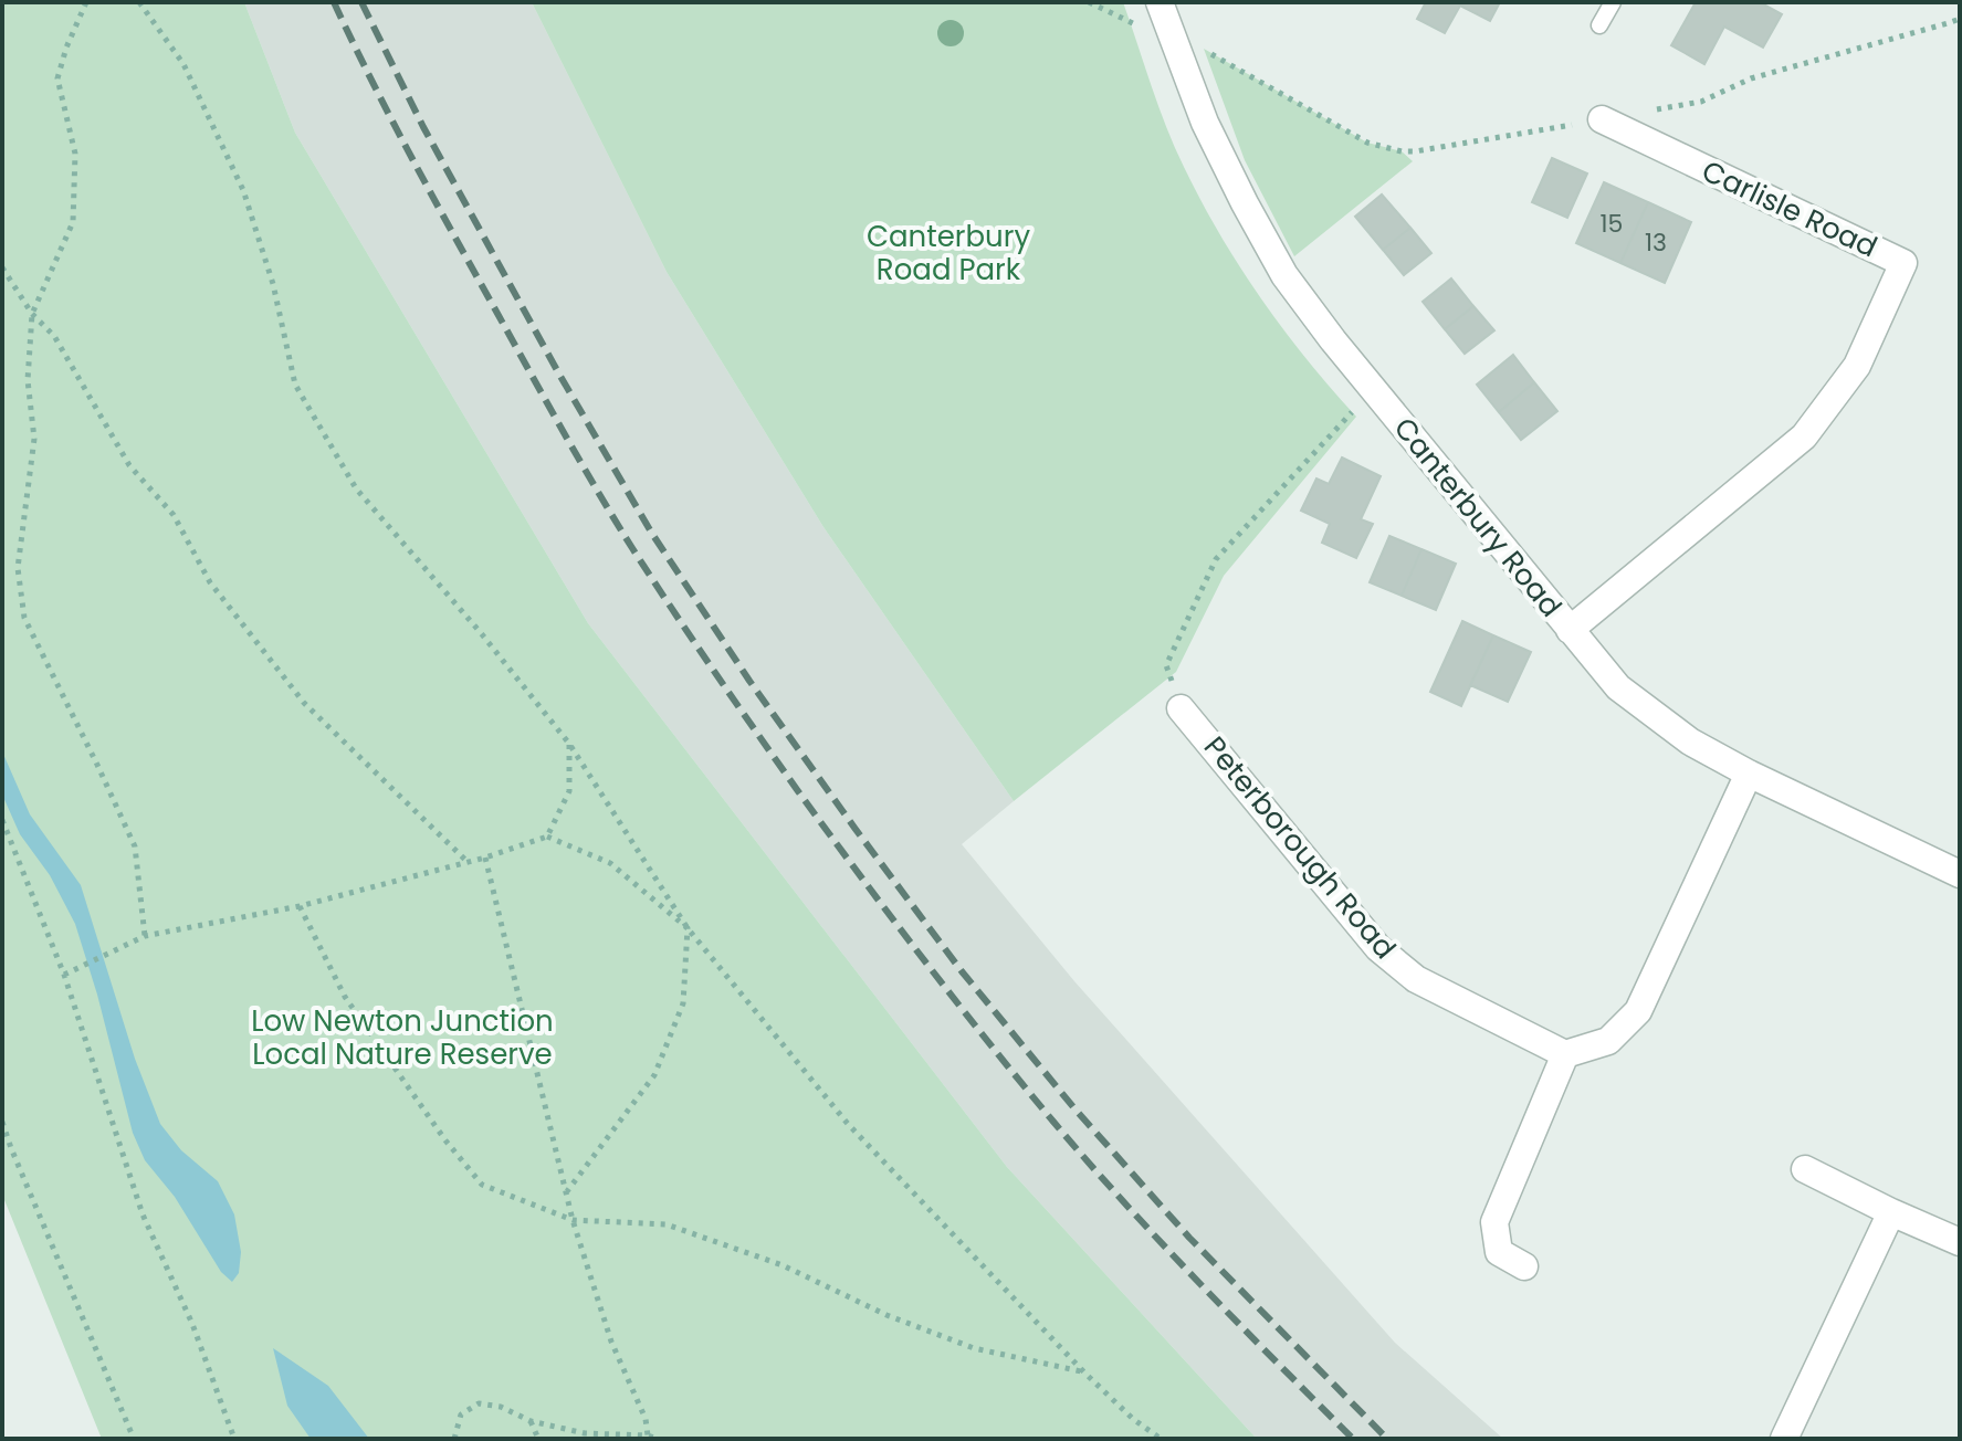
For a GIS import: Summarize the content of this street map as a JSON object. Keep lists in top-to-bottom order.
{
  "streets": {
    "street": ["Carlisle Road", "Canterbury Road", "Peterborough Road"]
  },
  "crossings": [
    ["Carlisle Road", "Canterbury Road"]
  ],
  "parks": ["Canterbury Road Park", "Low Newton Junction Local Nature Reserve"],
  "house_numbers": ["15", "13"]
}
